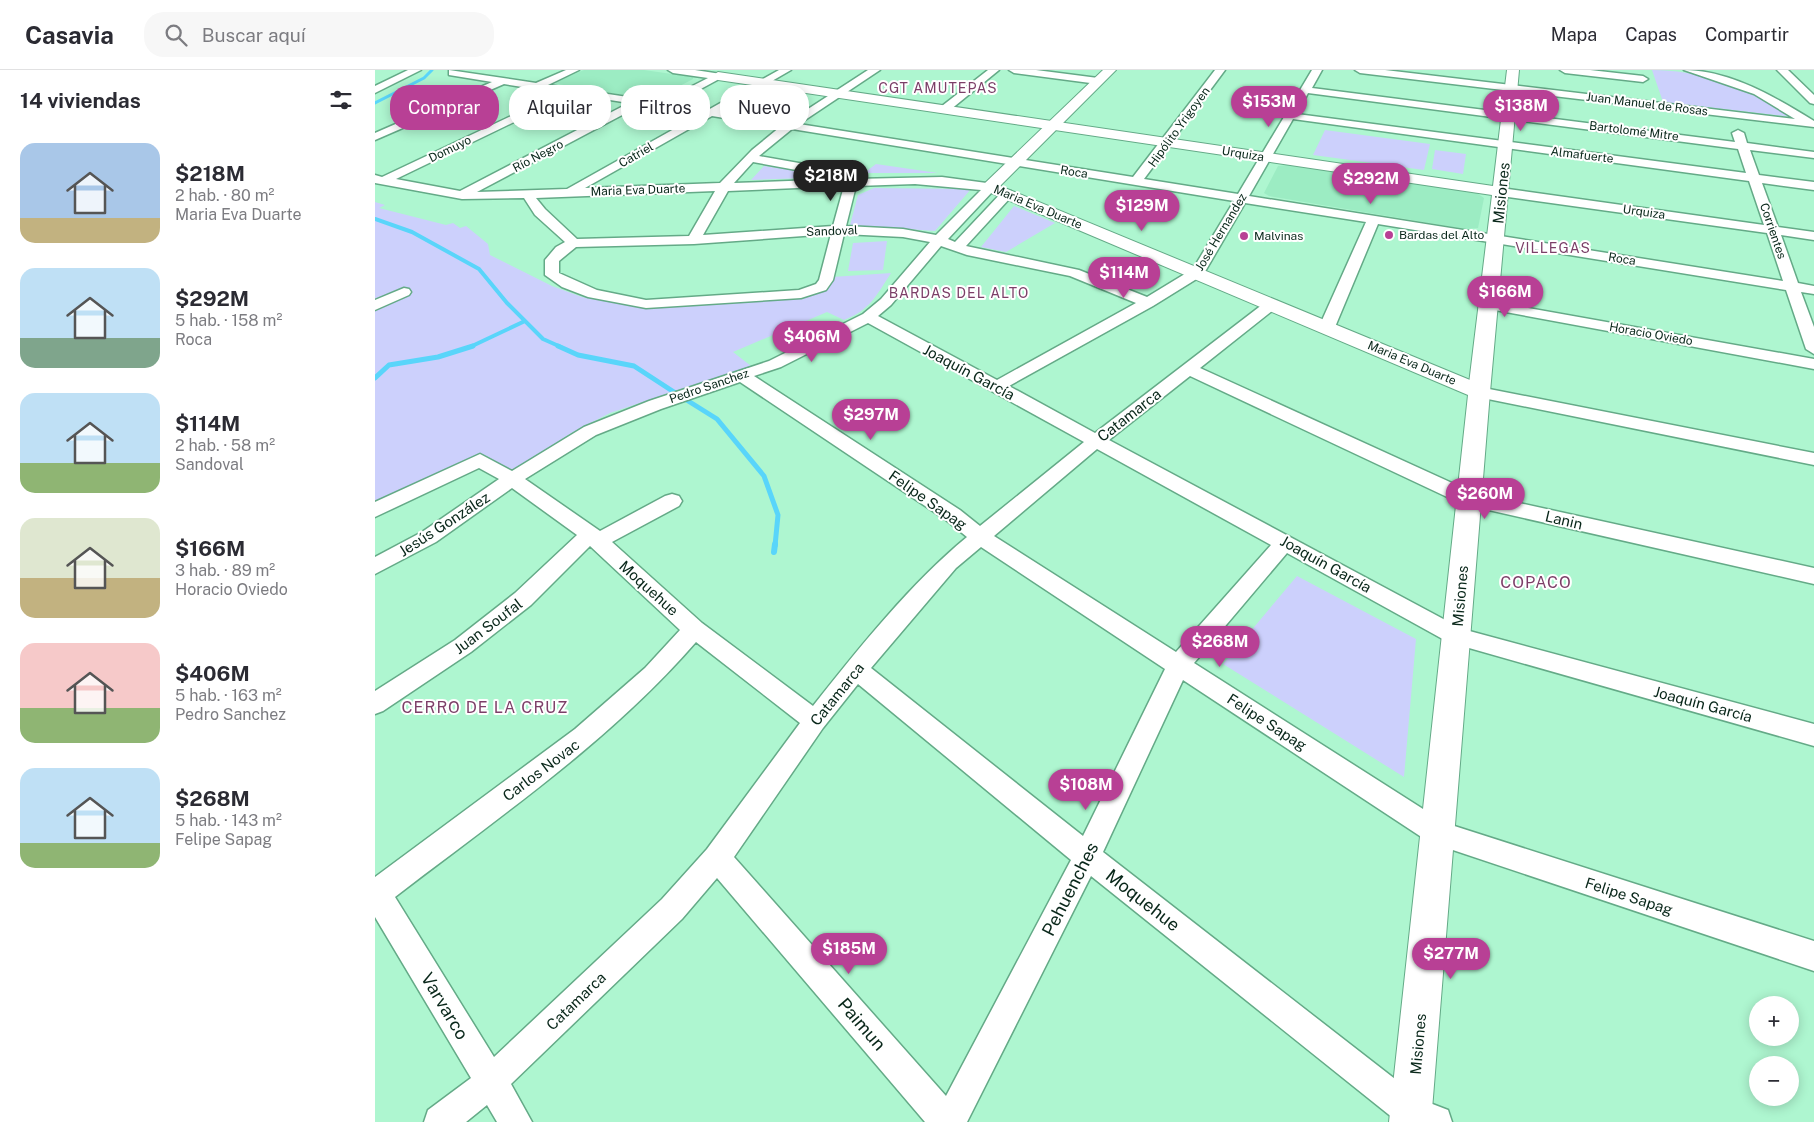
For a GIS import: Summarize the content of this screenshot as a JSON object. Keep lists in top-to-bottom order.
{
  "streets": {
    "street": [
      "Juan Manuel de Rosas",
      "Hipólito Yrigoyen",
      "Bartolomé Mitre",
      "Domuyo",
      "Urquiza",
      "Catriel",
      "Almafuerte",
      "Río Negro",
      "Roca",
      "Maria Eva Duarte",
      "Misiones",
      "Sandoval",
      "Corrientes",
      "José Hernandez",
      "Horacio Oviedo",
      "Joaquín García",
      "Pedro Sanchez",
      "Catamarca",
      "Felipe Sapag",
      "Lanin",
      "Jesús González",
      "Moquehue",
      "Juan Soufal",
      "Carlos Novac",
      "Pehuenches",
      "Varvarco",
      "Paimun"
    ]
  },
  "crossings": [
    ["Juan Manuel de Rosas", "Misiones"],
    ["Juan Manuel de Rosas", "Corrientes"],
    ["Hipólito Yrigoyen", "Urquiza"],
    ["Hipólito Yrigoyen", "Roca"],
    ["Bartolomé Mitre", "Misiones"],
    ["Bartolomé Mitre", "Corrientes"],
    ["Bartolomé Mitre", "José Hernandez"],
    ["Domuyo", "Maria Eva Duarte"],
    ["Urquiza", "Catriel"],
    ["Urquiza", "Misiones"],
    ["Urquiza", "Corrientes"],
    ["Urquiza", "José Hernandez"],
    ["Catriel", "Roca"],
    ["Catriel", "Maria Eva Duarte"],
    ["Almafuerte", "Misiones"],
    ["Almafuerte", "Corrientes"],
    ["Almafuerte", "José Hernandez"],
    ["Río Negro", "Maria Eva Duarte"],
    ["Roca", "Misiones"],
    ["Roca", "Corrientes"],
    ["Roca", "José Hernandez"],
    ["Maria Eva Duarte", "Misiones"],
    ["Maria Eva Duarte", "José Hernandez"],
    ["Maria Eva Duarte", "Pedro Sanchez"],
    ["Maria Eva Duarte", "Catamarca"],
    ["Misiones", "Horacio Oviedo"],
    ["Misiones", "Joaquín García"],
    ["Misiones", "Felipe Sapag"],
    ["Misiones", "Lanin"],
    ["Misiones", "Moquehue"],
    ["Sandoval", "José Hernandez"],
    ["Sandoval", "Pedro Sanchez"],
    ["José Hernandez", "Joaquín García"],
    ["Joaquín García", "Pedro Sanchez"],
    ["Joaquín García", "Catamarca"],
    ["Joaquín García", "Pehuenches"],
    ["Pedro Sanchez", "Felipe Sapag"],
    ["Pedro Sanchez", "Jesús González"],
    ["Pedro Sanchez", "Moquehue"],
    ["Catamarca", "Felipe Sapag"],
    ["Catamarca", "Lanin"],
    ["Catamarca", "Moquehue"],
    ["Catamarca", "Varvarco"],
    ["Catamarca", "Paimun"],
    ["Felipe Sapag", "Pehuenches"],
    ["Jesús González", "Moquehue"],
    ["Moquehue", "Juan Soufal"],
    ["Moquehue", "Carlos Novac"],
    ["Moquehue", "Pehuenches"],
    ["Carlos Novac", "Varvarco"],
    ["Pehuenches", "Paimun"]
  ],
  "districts": [
    "CGT AMUTEPAS",
    "VILLEGAS",
    "BARDAS DEL ALTO",
    "COPACO",
    "CERRO DE LA CRUZ"
  ],
  "places": ["Bardas del Alto", "Malvinas"],
  "page": {
    "header": "Casavia",
    "search": "Buscar aquí",
    "nav": ["Mapa", "Capas", "Compartir"],
    "heading": "14 viviendas",
    "chip": [
      "Comprar",
      "Alquilar",
      "Filtros",
      "Nuevo"
    ],
    "price": [
      "$153M",
      "$138M",
      "$218M",
      "$292M",
      "$129M",
      "$114M",
      "$166M",
      "$406M",
      "$297M",
      "$260M",
      "$268M",
      "$108M",
      "$185M",
      "$277M"
    ],
    "list": [
      {
        "name": "$218M",
        "note": "2 hab. · 80 m² · Maria Eva Duarte"
      },
      {
        "name": "$292M",
        "note": "5 hab. · 158 m² · Roca"
      },
      {
        "name": "$114M",
        "note": "2 hab. · 58 m² · Sandoval"
      },
      {
        "name": "$166M",
        "note": "3 hab. · 89 m² · Horacio Oviedo"
      },
      {
        "name": "$406M",
        "note": "5 hab. · 163 m² · Pedro Sanchez"
      },
      {
        "name": "$268M",
        "note": "5 hab. · 143 m² · Felipe Sapag"
      }
    ],
    "map_buttons": ["+", "−"]
  }
}
